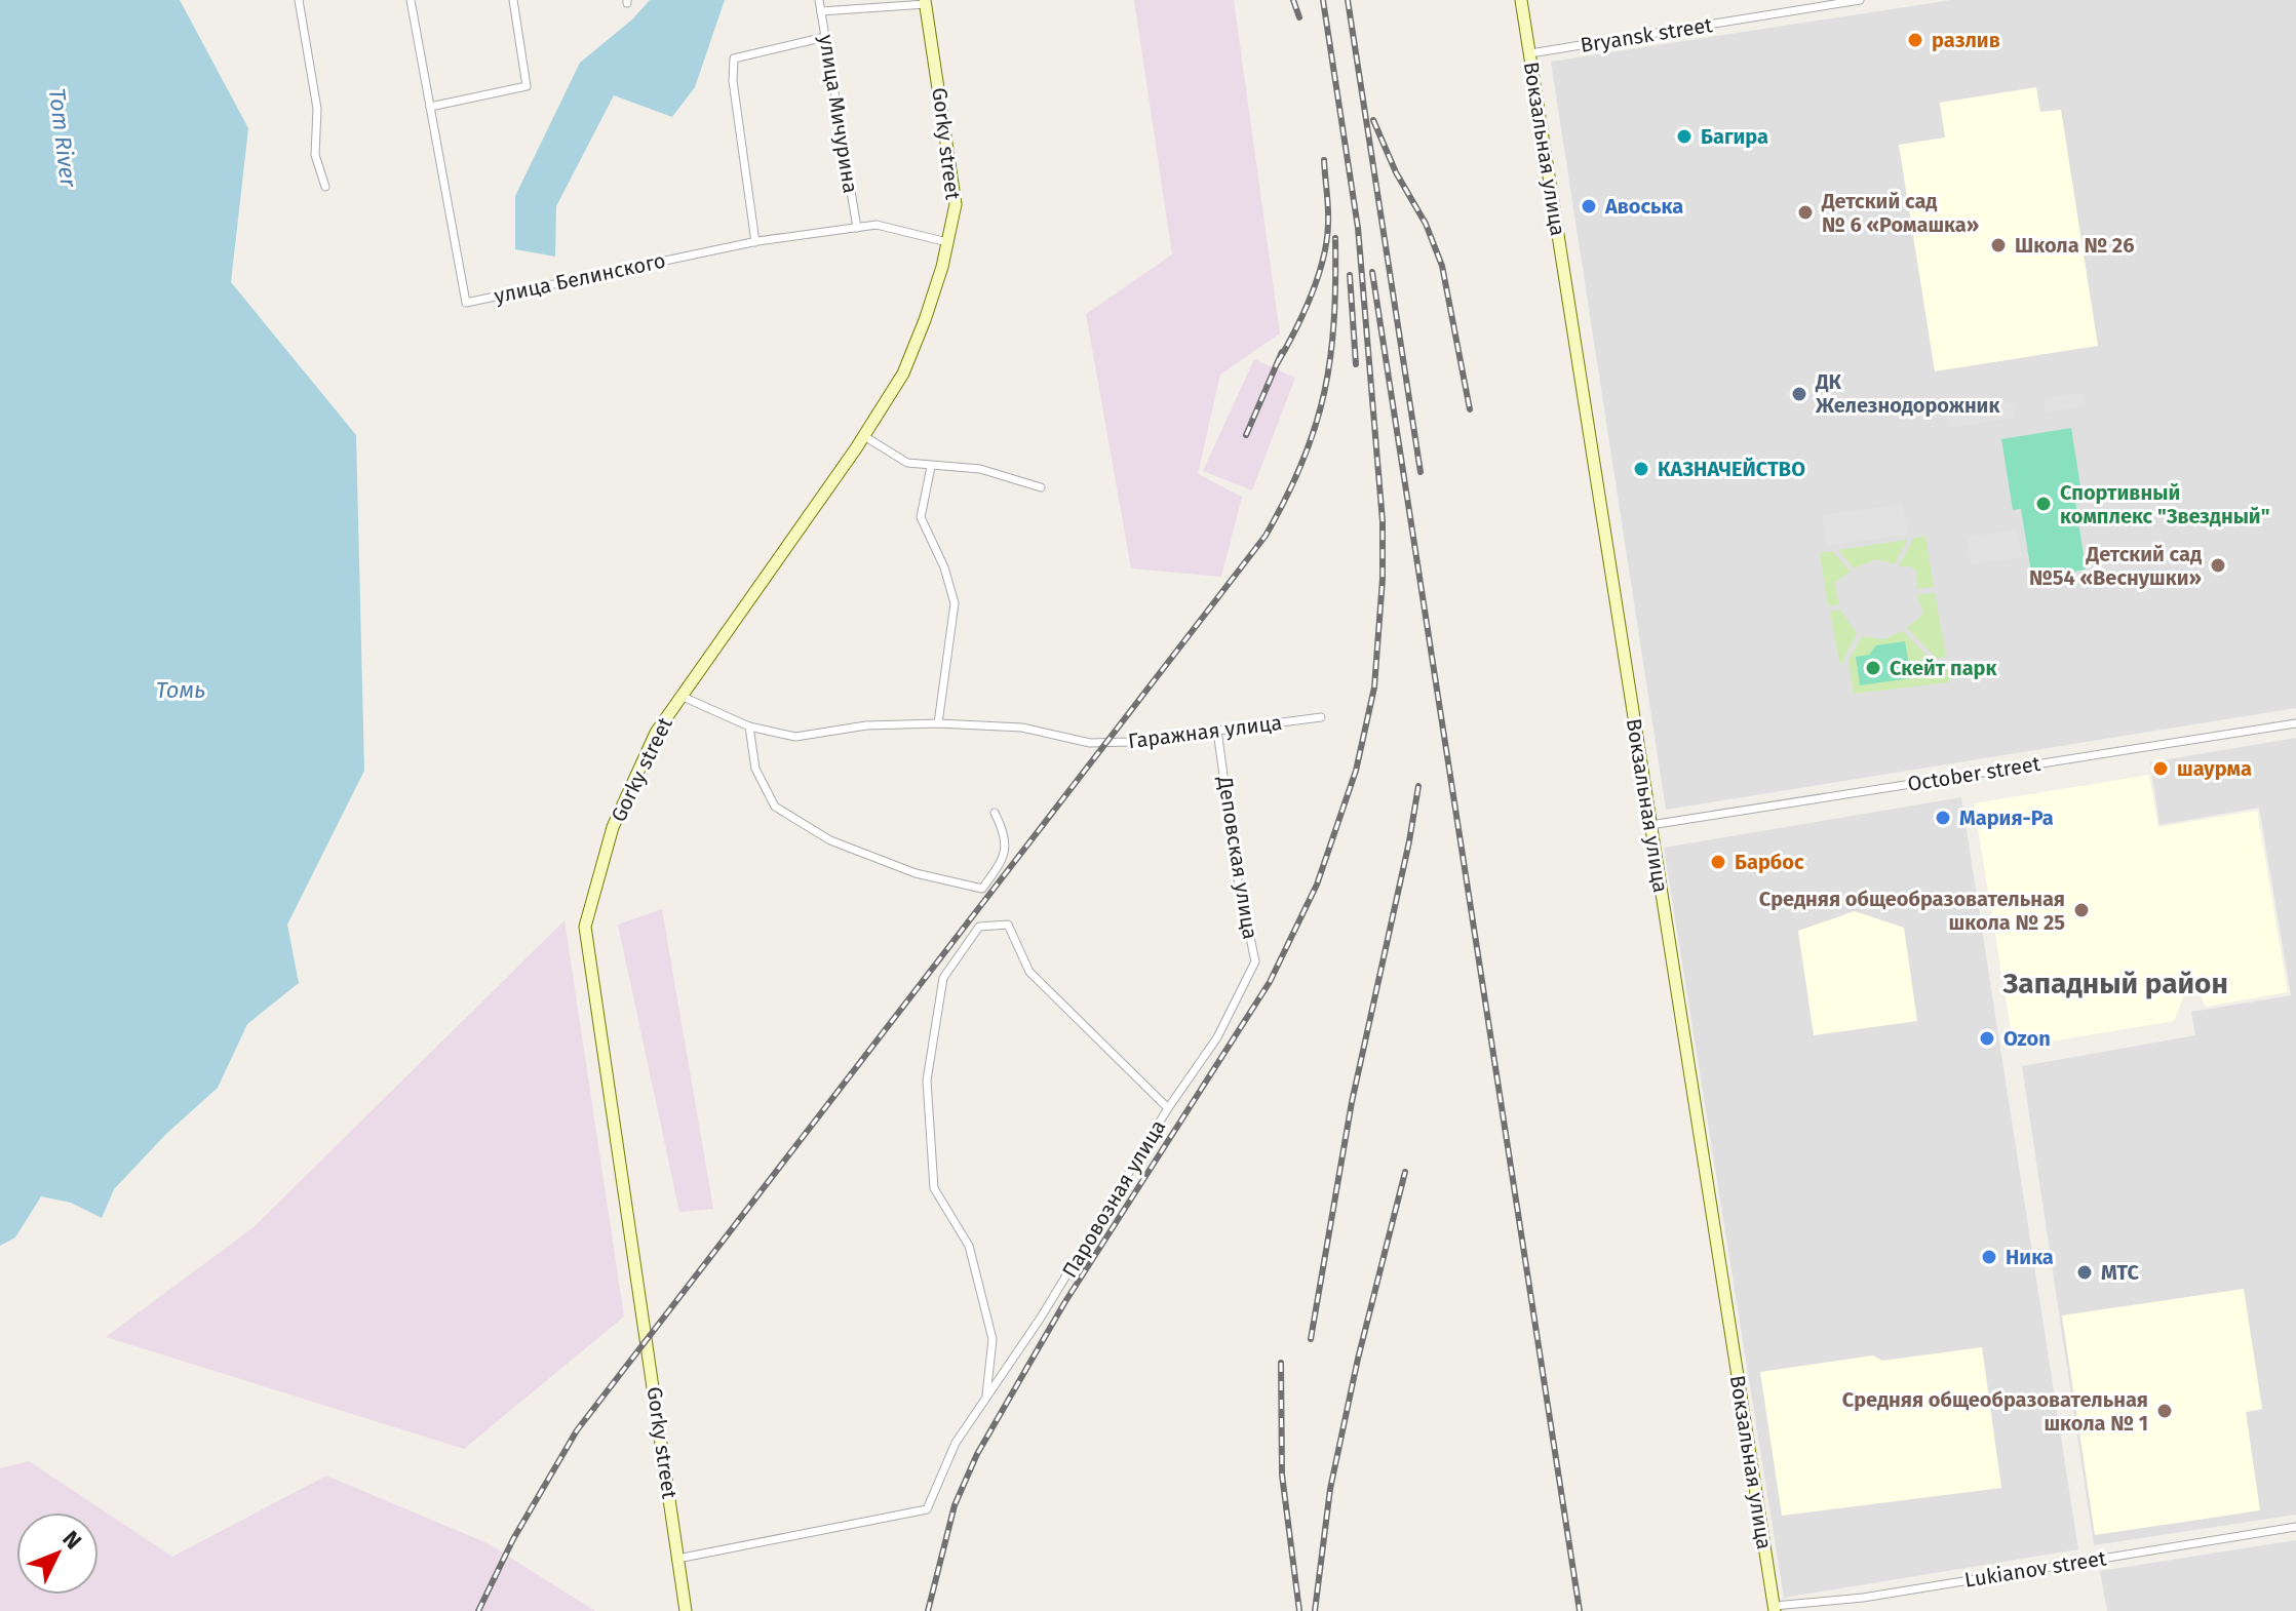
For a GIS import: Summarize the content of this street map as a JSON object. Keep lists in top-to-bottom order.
{
  "streets": {
    "main road": ["Gorky street", "Вокзальная улица"],
    "street": [
      "Bryansk street",
      "улица Мичурина",
      "улица Белинского",
      "Гаражная улица",
      "October street",
      "Деповская улица",
      "Паровозная улица",
      "Lukianov street"
    ]
  },
  "crossings": [
    ["Bryansk street", "Вокзальная улица"],
    ["улица Мичурина", "улица Белинского"],
    ["Gorky street", "улица Белинского"],
    ["Gorky street", "Паровозная улица"],
    ["Вокзальная улица", "October street"],
    ["Вокзальная улица", "Lukianov street"],
    ["Гаражная улица", "Деповская улица"],
    ["Деповская улица", "Паровозная улица"]
  ],
  "districts": ["Западный район"],
  "water": ["Tom River", "Томь"],
  "places": [
    "разлив",
    "Багира",
    "Авоська",
    "Детский сад № 6 «Ромашка»",
    "Школа № 26",
    "ДК Железнодорожник",
    "КАЗНАЧЕЙСТВО",
    "Спортивный комплекс \"Звездный\"",
    "Детский сад №54 «Веснушки»",
    "Скейт парк",
    "шаурма",
    "Мария-Ра",
    "Барбос",
    "Средняя общеобразовательная школа № 25",
    "Ozon",
    "Ника",
    "МТС",
    "Средняя общеобразовательная школа № 1"
  ],
  "north": "top right"
}
